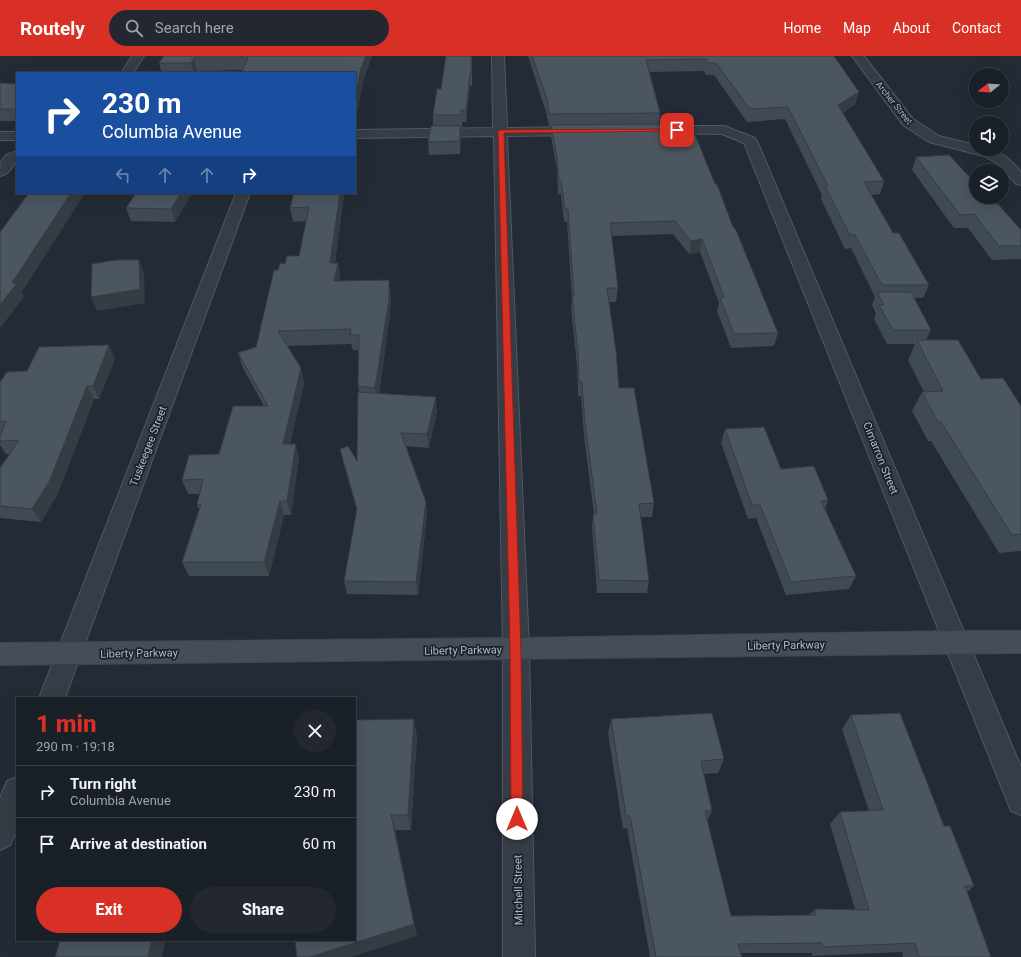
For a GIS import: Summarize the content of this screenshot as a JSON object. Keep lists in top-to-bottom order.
{
  "streets": {
    "street": [
      "Archer Street",
      "Tuskeegee Street",
      "Cimarron Street",
      "Liberty Parkway",
      "Mitchell Street"
    ]
  },
  "crossings": [
    ["Tuskeegee Street", "Liberty Parkway"],
    ["Cimarron Street", "Liberty Parkway"],
    ["Liberty Parkway", "Mitchell Street"]
  ],
  "north": "left",
  "page": {
    "header": "Routely",
    "search": "Search here",
    "nav": [
      "Home",
      "Map",
      "About",
      "Contact"
    ],
    "turn": ["230 m", "Columbia Avenue"],
    "heading": ["1 min", "290 m · 19:18"],
    "list": [
      {
        "name": "Turn right",
        "note": "Columbia Avenue",
        "value": "230 m"
      },
      {
        "name": "Arrive at destination",
        "value": "60 m"
      }
    ],
    "buttons": ["Exit", "Share"]
  }
}
